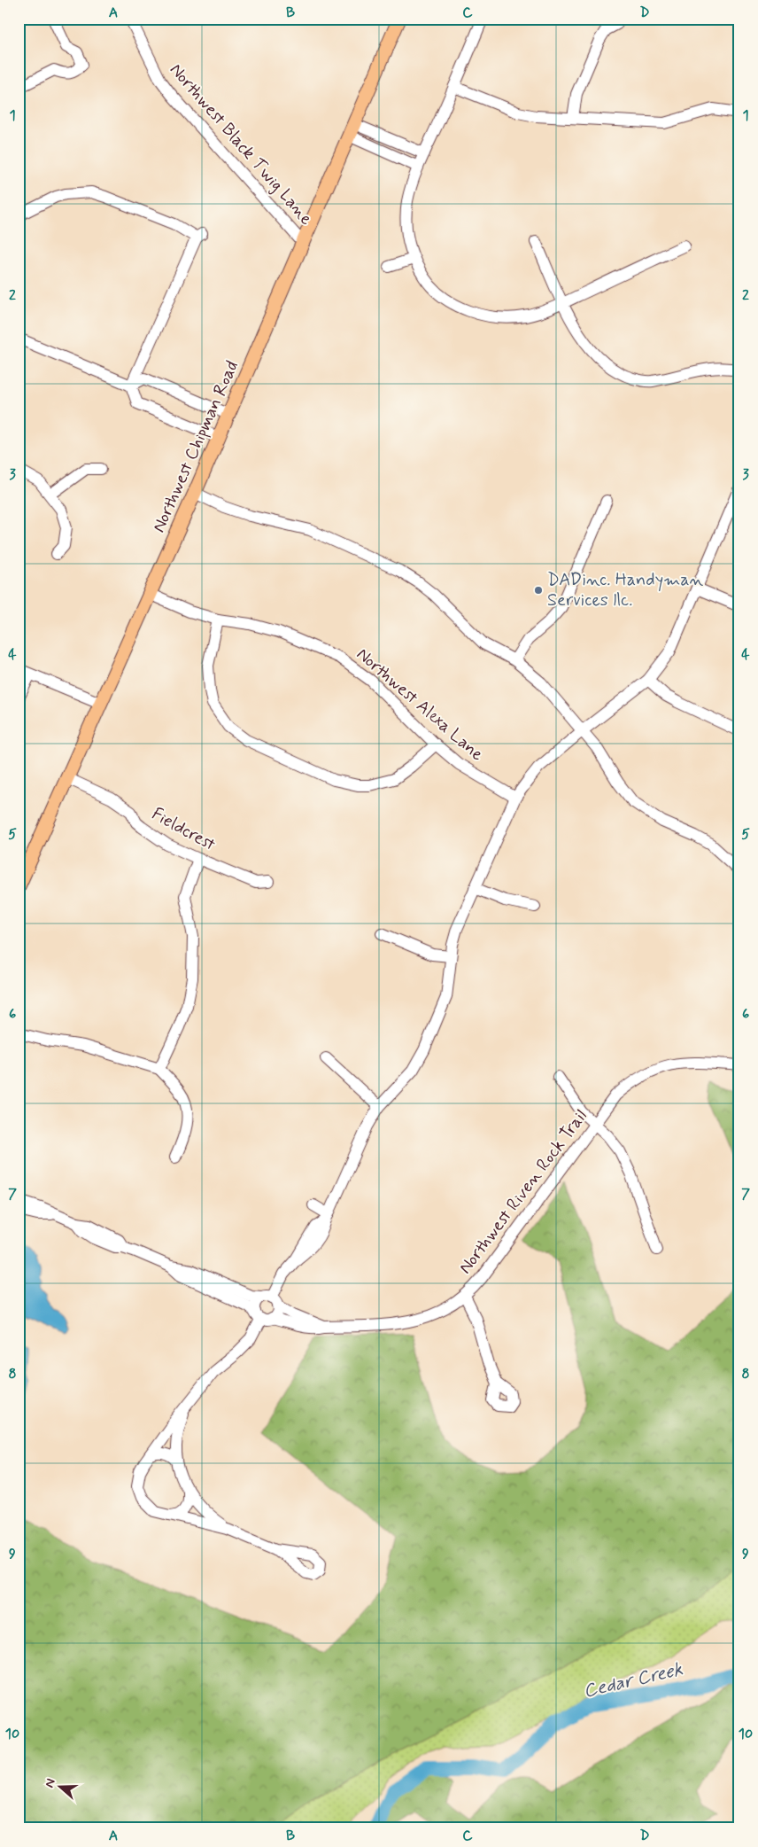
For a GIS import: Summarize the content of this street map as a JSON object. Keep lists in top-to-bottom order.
{
  "streets": {
    "main road": ["Northwest Chipman Road"],
    "street": [
      "Northwest Black Twig Lane",
      "Northwest Alexa Lane",
      "Fieldcrest",
      "Northwest Riven Rock Trail"
    ]
  },
  "crossings": [
    ["Northwest Black Twig Lane", "Northwest Chipman Road"],
    ["Northwest Chipman Road", "Northwest Alexa Lane"],
    ["Northwest Chipman Road", "Fieldcrest"]
  ],
  "water": ["Cedar Creek"],
  "places": ["DADinc. Handyman Services llc."],
  "north": "left",
  "grid": {
    "columns": [
      "A",
      "B",
      "C",
      "D"
    ],
    "rows": [
      "1",
      "2",
      "3",
      "4",
      "5",
      "6",
      "7",
      "8",
      "9",
      "10"
    ]
  }
}
